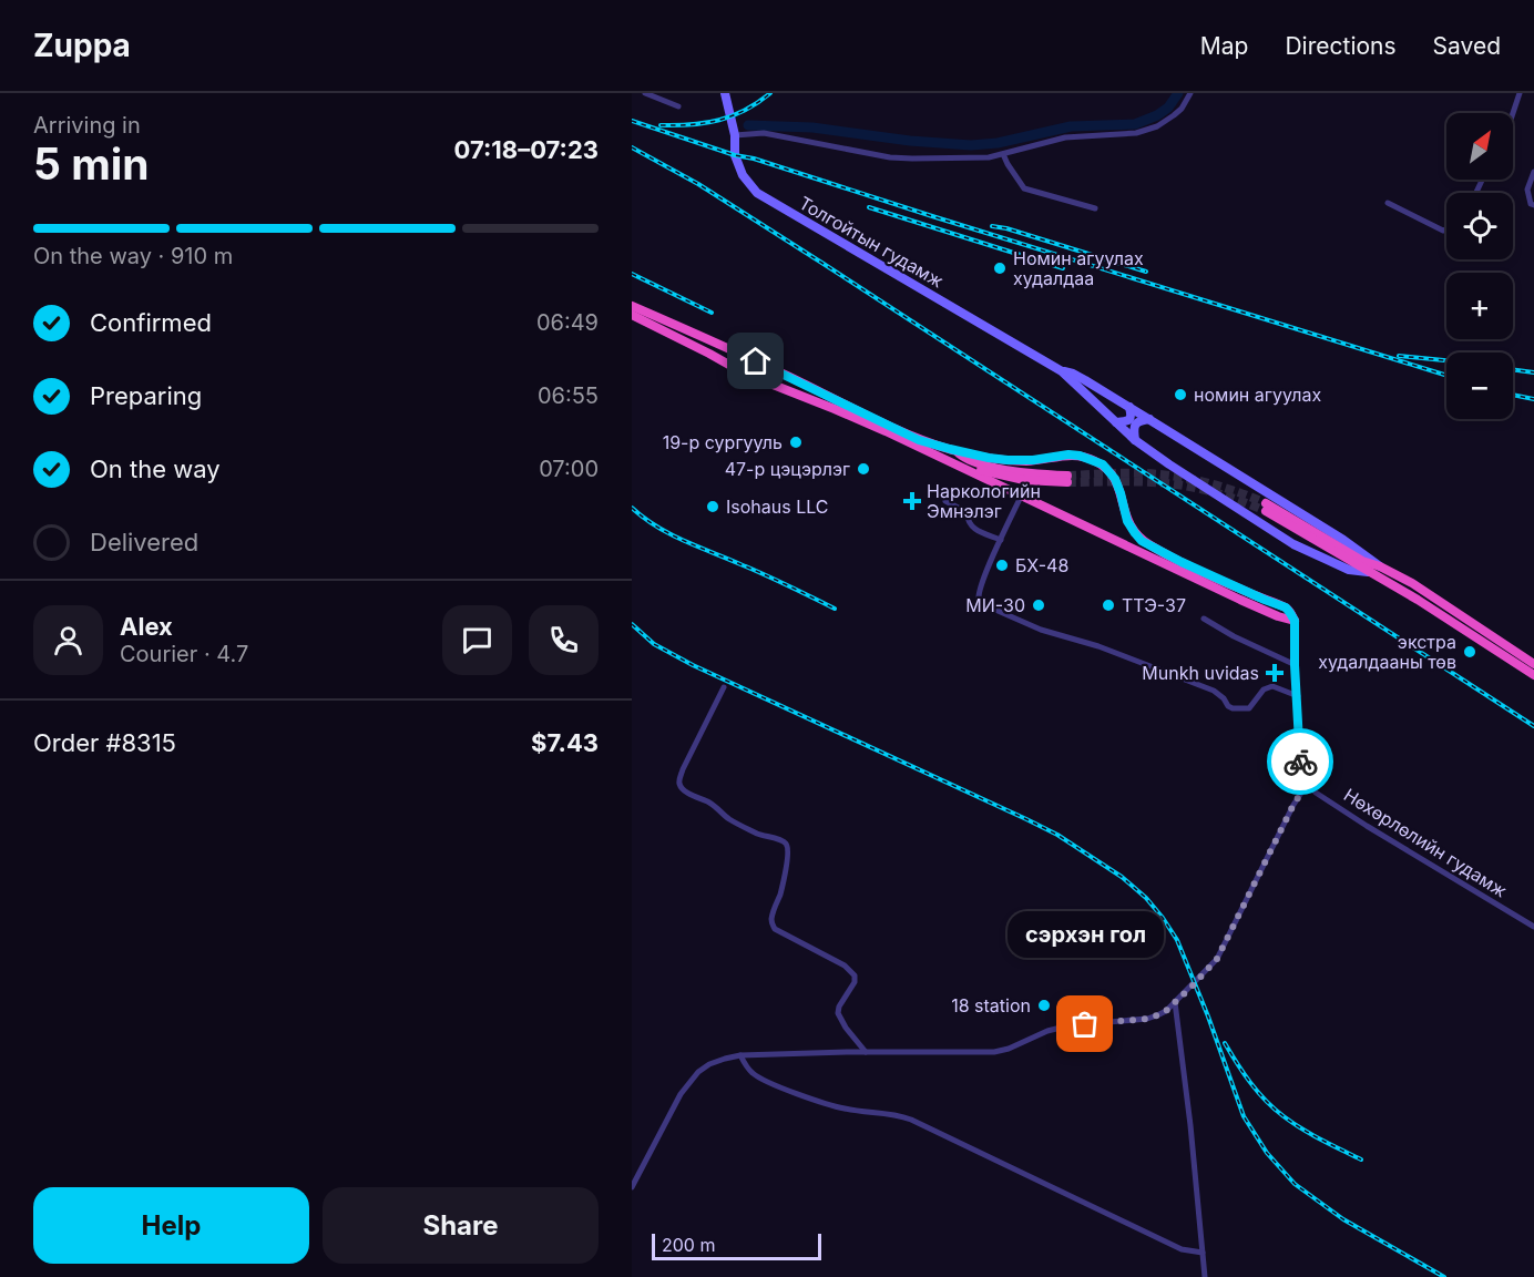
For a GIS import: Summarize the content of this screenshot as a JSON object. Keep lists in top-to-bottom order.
{
  "streets": {
    "main road": ["Толгойтын гудамж"],
    "street": ["Нөхөрлөлийн гудамж"]
  },
  "places": {
    "other": [
      "Номин агуулах худалдаа",
      "номин агуулах",
      "19-р сургууль",
      "47-р цэцэрлэг",
      "Isohaus LLC",
      "БХ-48",
      "МИ-30",
      "ТТЭ-37",
      "экстра худалдааны төв",
      "18 station",
      "сэрхэн гол"
    ],
    "health": ["Наркологийн Эмнэлэг", "Munkh uvidas"]
  },
  "scale_bar": "200 m",
  "north": "top right",
  "page": {
    "header": "Zuppa",
    "nav": ["Map", "Directions", "Saved"],
    "heading": ["5 min", "Arriving in", "07:18–07:23"],
    "panel": [
      "Alex",
      "Courier · 4.7",
      "Order #8315",
      "$7.43"
    ],
    "map_buttons": ["+", "−"],
    "bar": "On the way · 910 m",
    "list": [
      ["Confirmed", "06:49"],
      ["Preparing", "06:55"],
      ["On the way", "07:00"],
      "Delivered"
    ],
    "bubble": "сэрхэн гол",
    "buttons": ["Help", "Share"],
    "scale": "200 m"
  }
}
